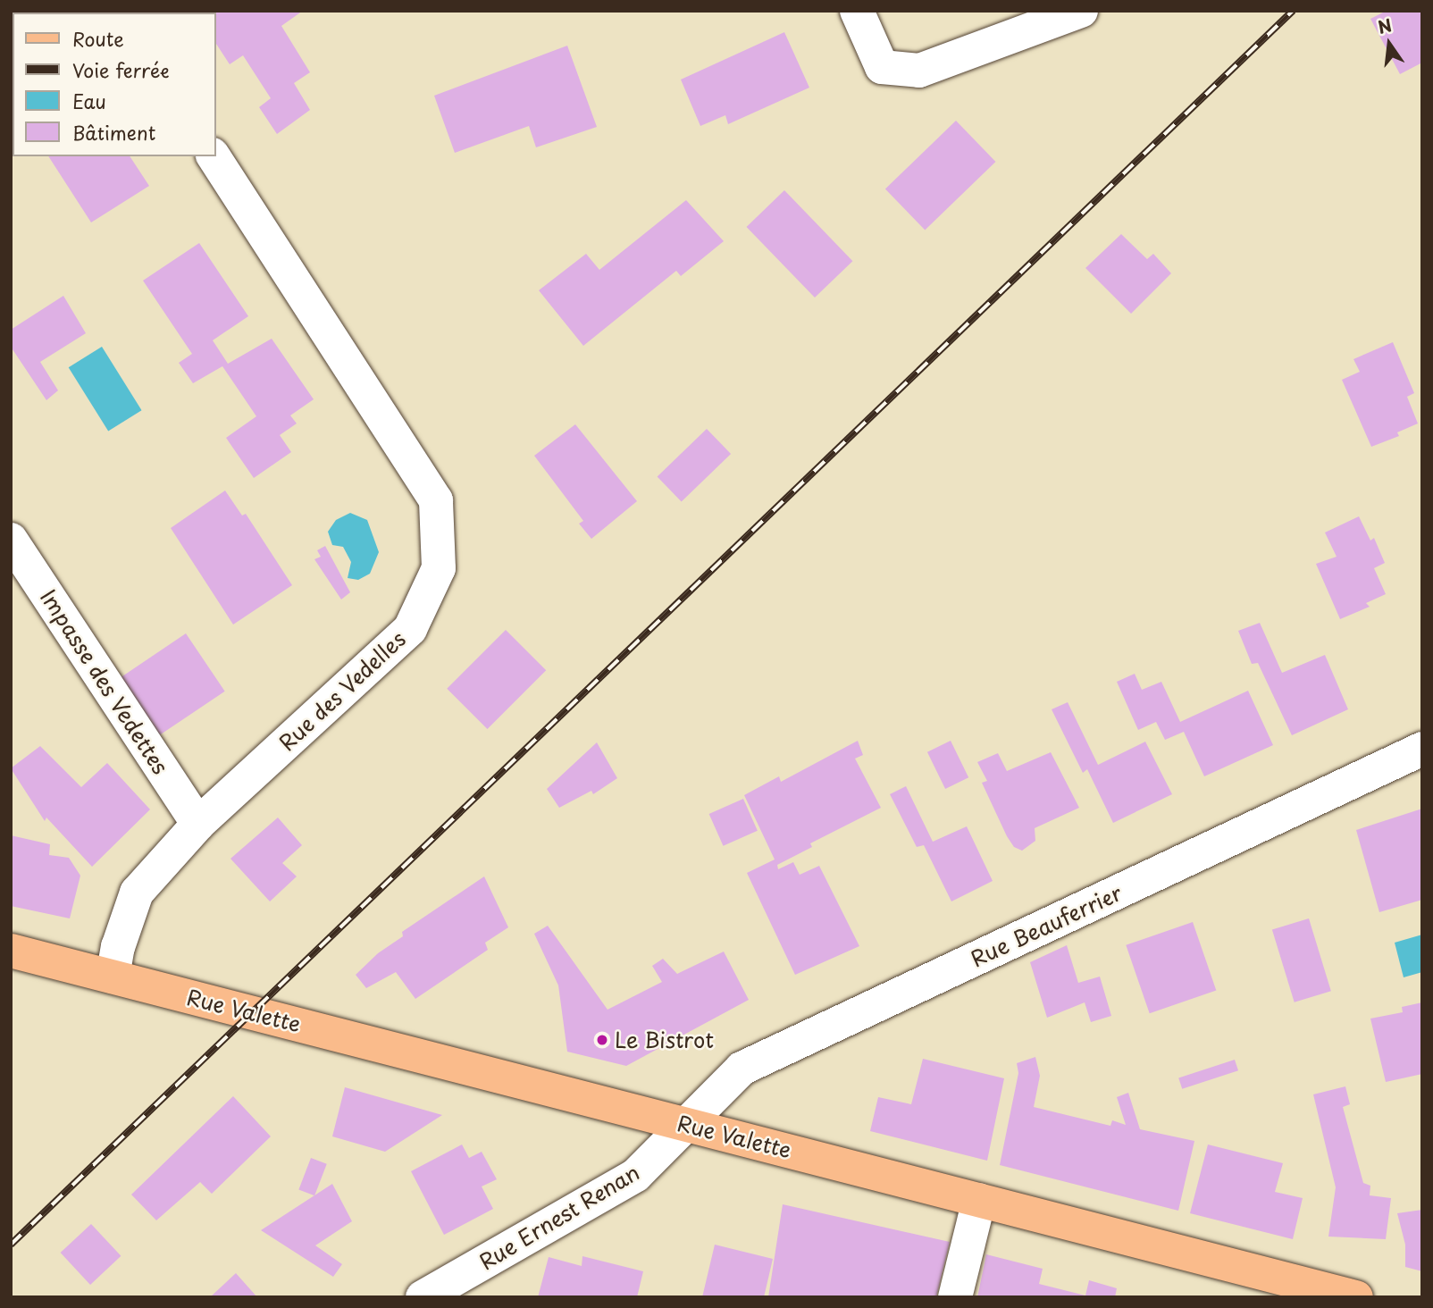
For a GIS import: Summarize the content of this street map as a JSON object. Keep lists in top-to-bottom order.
{
  "streets": {
    "main road": ["Rue Valette"],
    "street": [
      "Impasse des Vedettes",
      "Rue des Vedelles",
      "Rue Beauferrier",
      "Rue Ernest Renan"
    ]
  },
  "crossings": [
    ["Impasse des Vedettes", "Rue des Vedelles"],
    ["Rue des Vedelles", "Rue Valette"],
    ["Rue Beauferrier", "Rue Valette"],
    ["Rue Beauferrier", "Rue Ernest Renan"],
    ["Rue Valette", "Rue Ernest Renan"]
  ],
  "places": ["Le Bistrot"],
  "legend": [
    "Route",
    "Voie ferrée",
    "Eau",
    "Bâtiment"
  ],
  "north": "top"
}
